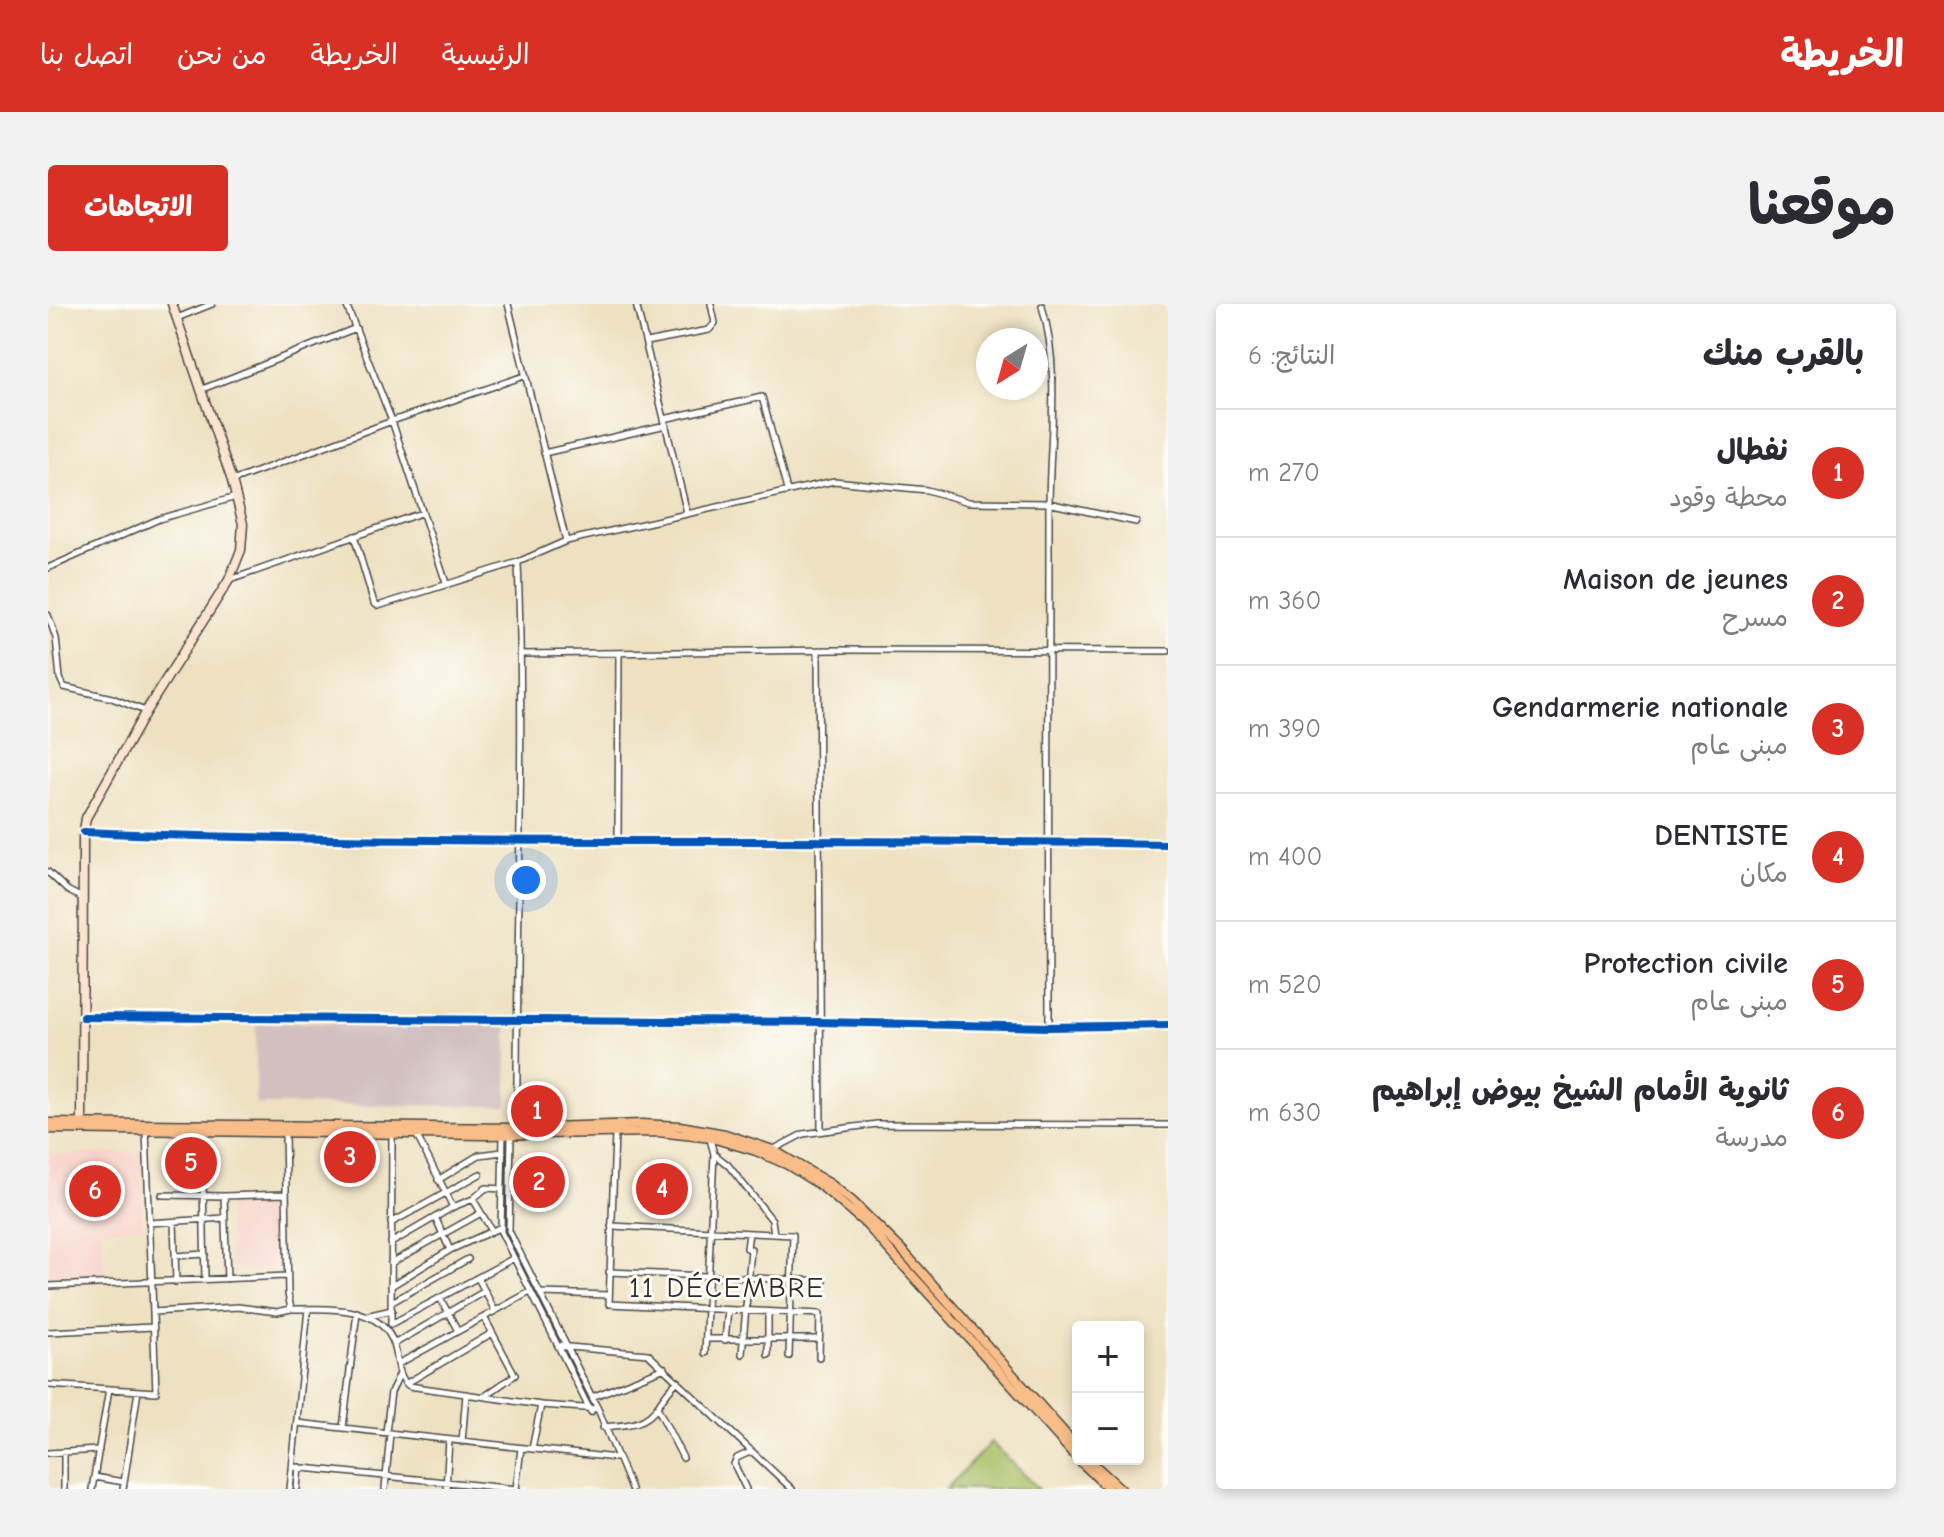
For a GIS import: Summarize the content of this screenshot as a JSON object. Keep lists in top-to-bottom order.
{
  "districts": ["11 DÉCEMBRE"],
  "north": "bottom left",
  "page": {
    "header": "الخريطة",
    "nav": [
      "الرئيسية",
      "الخريطة",
      "من نحن",
      "اتصل بنا"
    ],
    "title": "موقعنا",
    "buttons": "الاتجاهات",
    "heading": ["بالقرب منك", "النتائج: 6"],
    "list": [
      {
        "mark": "1",
        "name": "نفطال",
        "note": "محطة وقود",
        "value": "270 m"
      },
      {
        "mark": "2",
        "name": "Maison de jeunes",
        "note": "مسرح",
        "value": "360 m"
      },
      {
        "mark": "3",
        "name": "Gendarmerie nationale",
        "note": "مبنى عام",
        "value": "390 m"
      },
      {
        "mark": "4",
        "name": "DENTISTE",
        "note": "مكان",
        "value": "400 m"
      },
      {
        "mark": "5",
        "name": "Protection civile",
        "note": "مبنى عام",
        "value": "520 m"
      },
      {
        "mark": "6",
        "name": "ثانوية الأمام الشيخ بيوض إبراهيم",
        "note": "مدرسة",
        "value": "630 m"
      }
    ],
    "pins": [
      "1",
      "3",
      "5",
      "2",
      "4",
      "6"
    ],
    "map_buttons": ["+", "−"]
  }
}
